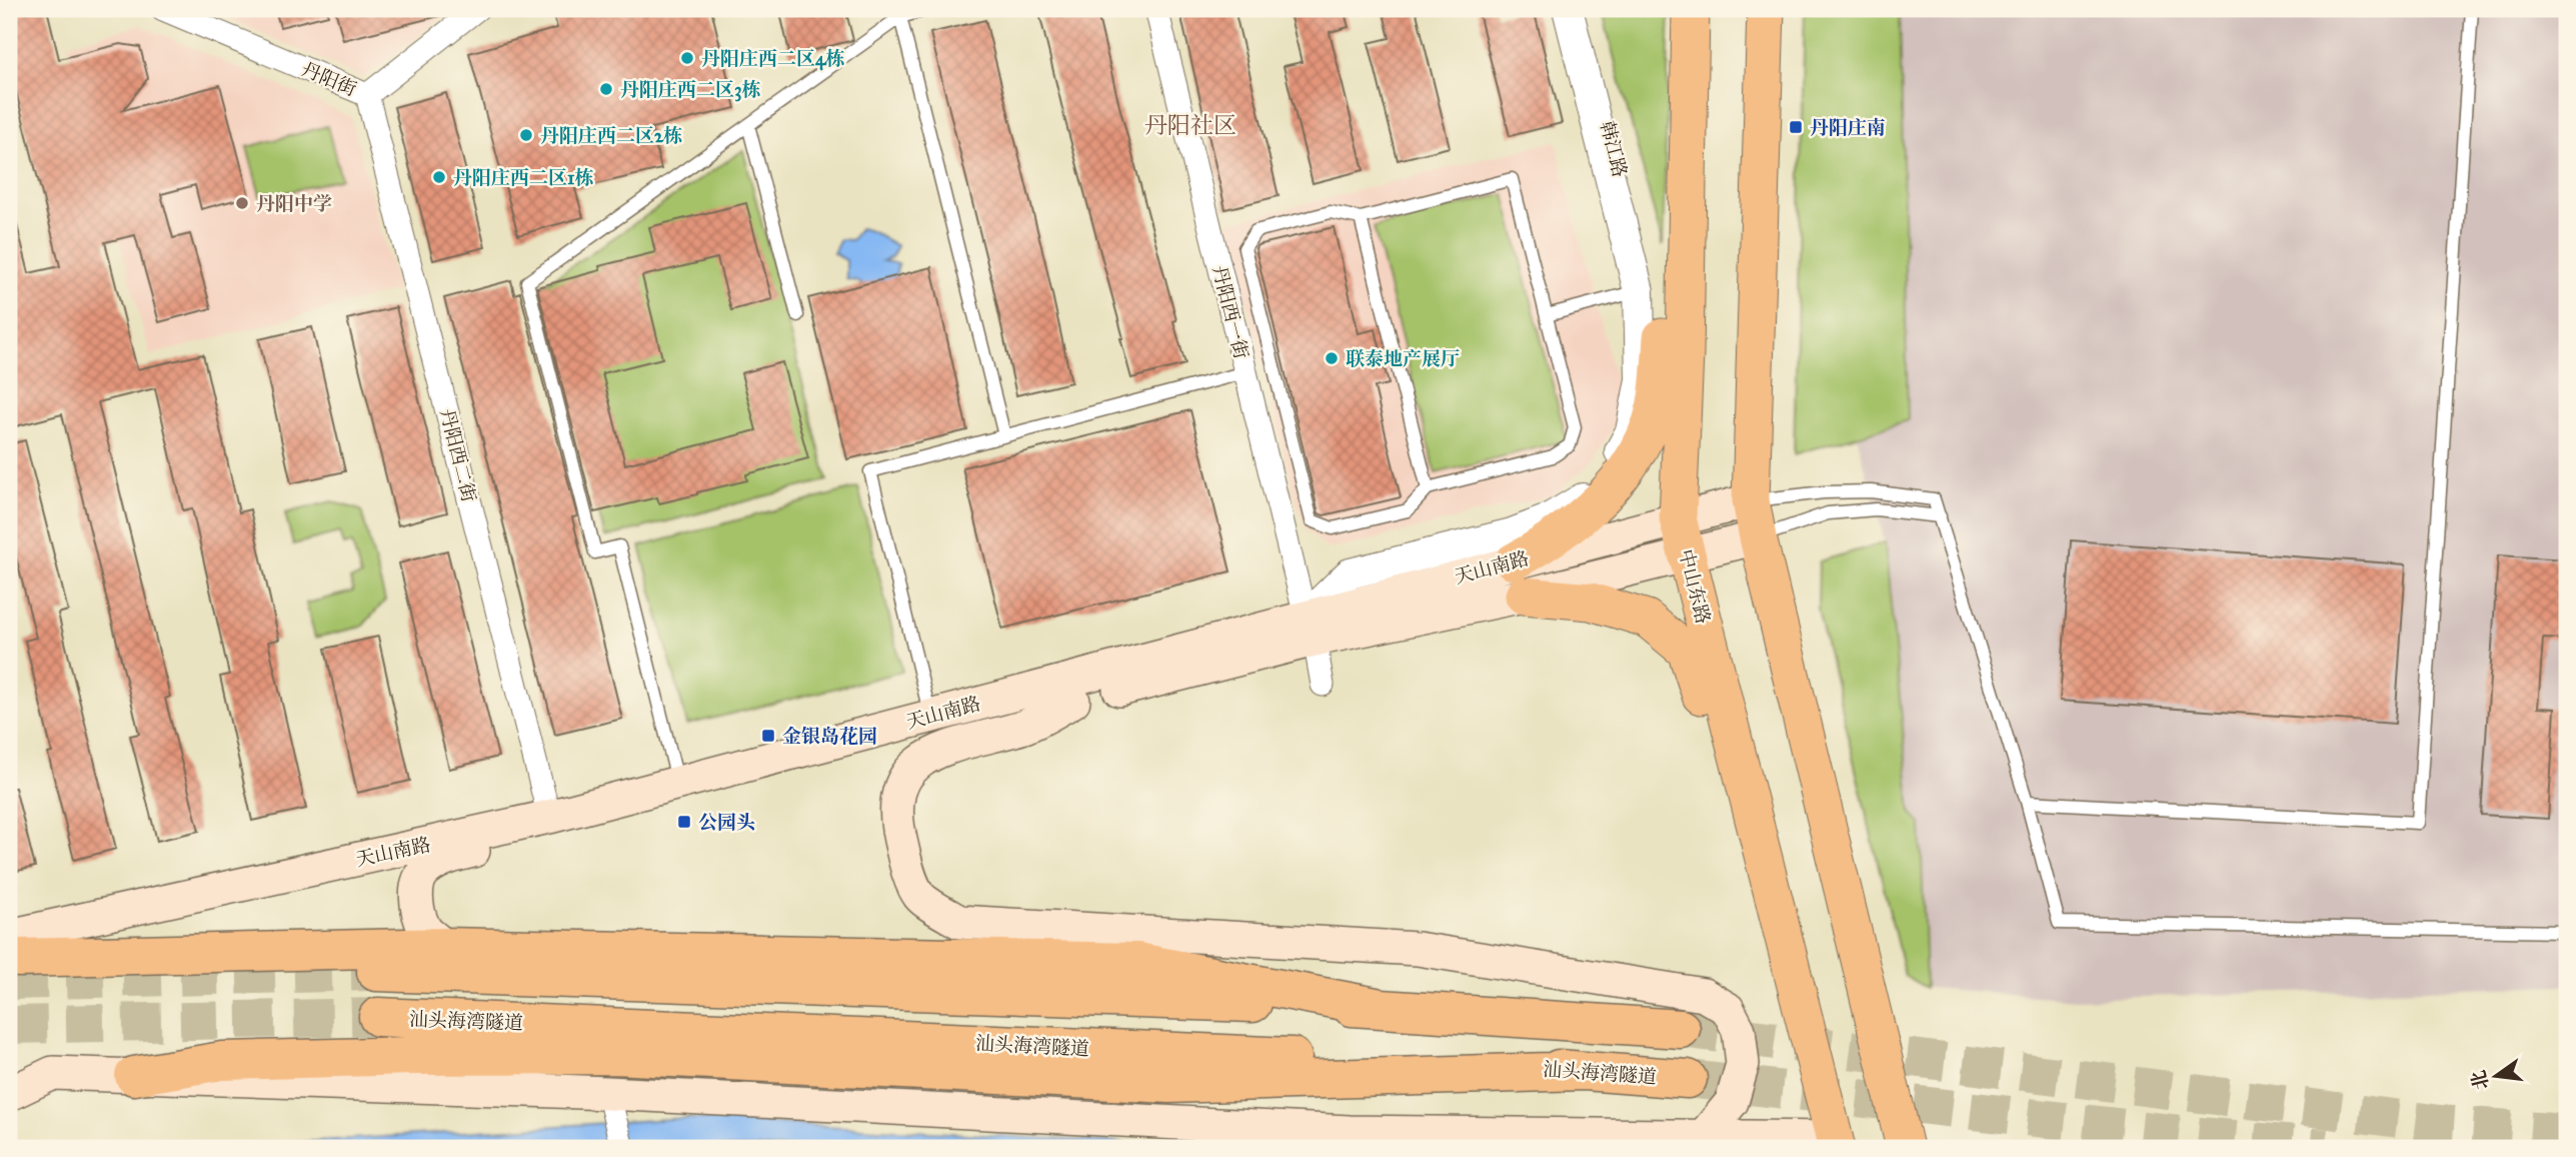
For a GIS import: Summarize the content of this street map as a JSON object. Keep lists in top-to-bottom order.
{
  "streets": {
    "highway": ["汕头海湾隧道"],
    "main road": ["天山南路", "中山东路"],
    "street": [
      "丹阳街",
      "韩江路",
      "丹阳西一街",
      "丹阳西二街"
    ]
  },
  "crossings": [
    ["丹阳街", "丹阳西二街"],
    ["丹阳西一街", "天山南路"],
    ["丹阳西二街", "天山南路"],
    ["天山南路", "中山东路"]
  ],
  "districts": ["丹阳社区"],
  "places": {
    "other": [
      "丹阳庄西二区4栋",
      "丹阳庄西二区3栋",
      "丹阳庄西二区2栋",
      "丹阳庄西二区1栋",
      "丹阳中学",
      "联泰地产展厅"
    ],
    "transit": ["丹阳庄南", "金银岛花园", "公园头"]
  },
  "north": "left"
}
